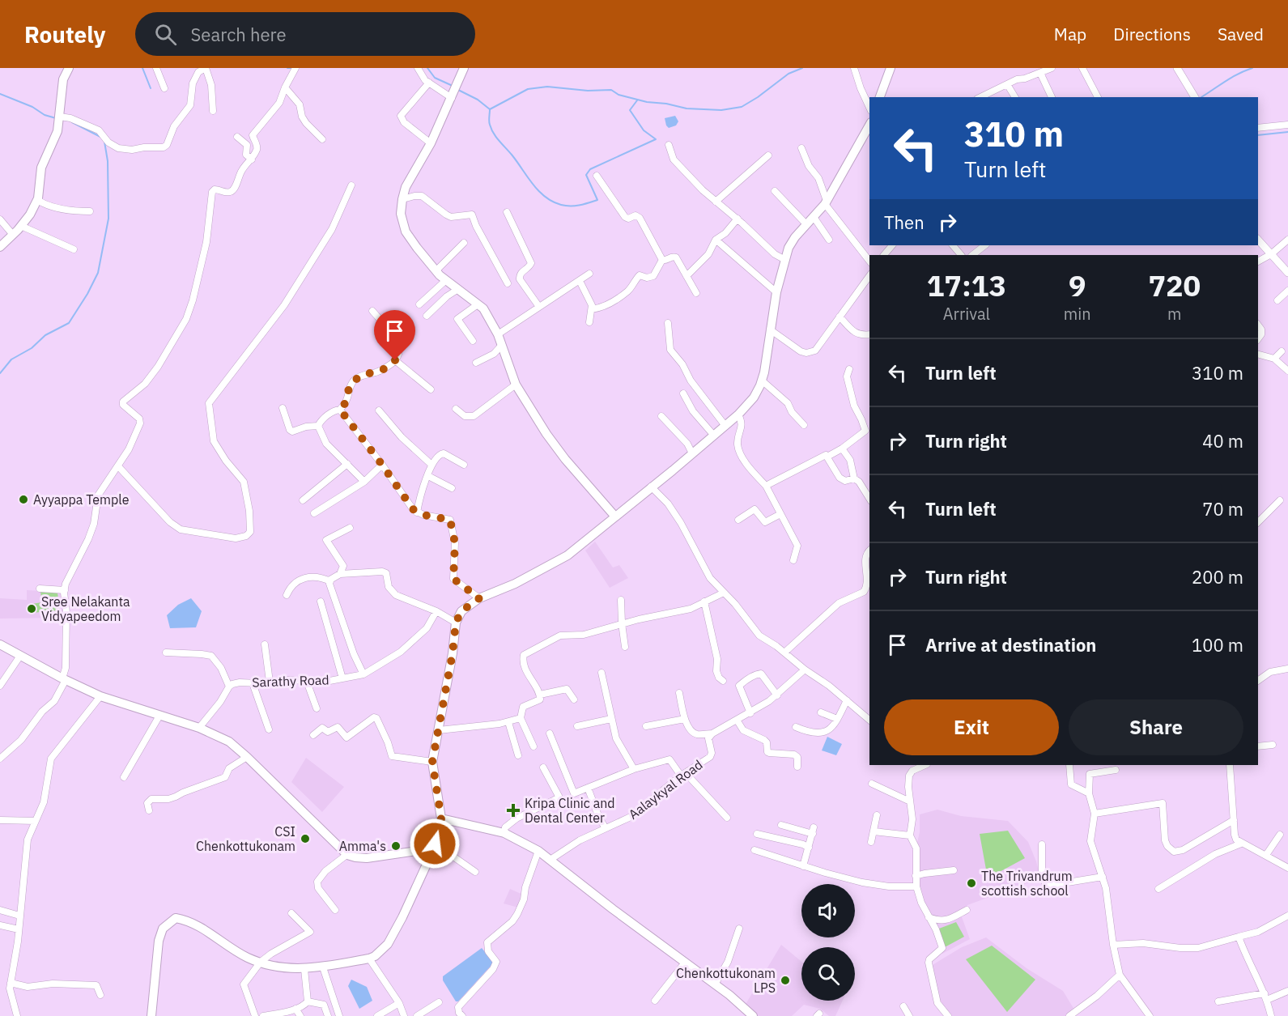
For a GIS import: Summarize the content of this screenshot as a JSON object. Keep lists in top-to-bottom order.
{
  "streets": {
    "street": ["Sarathy Road", "Aalaykyal Road"]
  },
  "places": {
    "other": [
      "Ayyappa Temple",
      "Sree Nelakanta Vidyapeedom",
      "CSI Chenkottukonam",
      "Amma's",
      "The Trivandrum scottish school",
      "Chenkottukonam LPS"
    ],
    "health": ["Kripa Clinic and Dental Center"]
  },
  "page": {
    "header": "Routely",
    "search": "Search here",
    "nav": ["Map", "Directions", "Saved"],
    "turn": ["310 m", "Turn left"],
    "then": "Then",
    "eta": [
      "17:13",
      "Arrival",
      "9",
      "min",
      "720",
      "m"
    ],
    "list": [
      {
        "name": "Turn left",
        "value": "310 m"
      },
      {
        "name": "Turn right",
        "value": "40 m"
      },
      {
        "name": "Turn left",
        "value": "70 m"
      },
      {
        "name": "Turn right",
        "value": "200 m"
      },
      {
        "name": "Arrive at destination",
        "value": "100 m"
      }
    ],
    "buttons": ["Exit", "Share"]
  }
}
